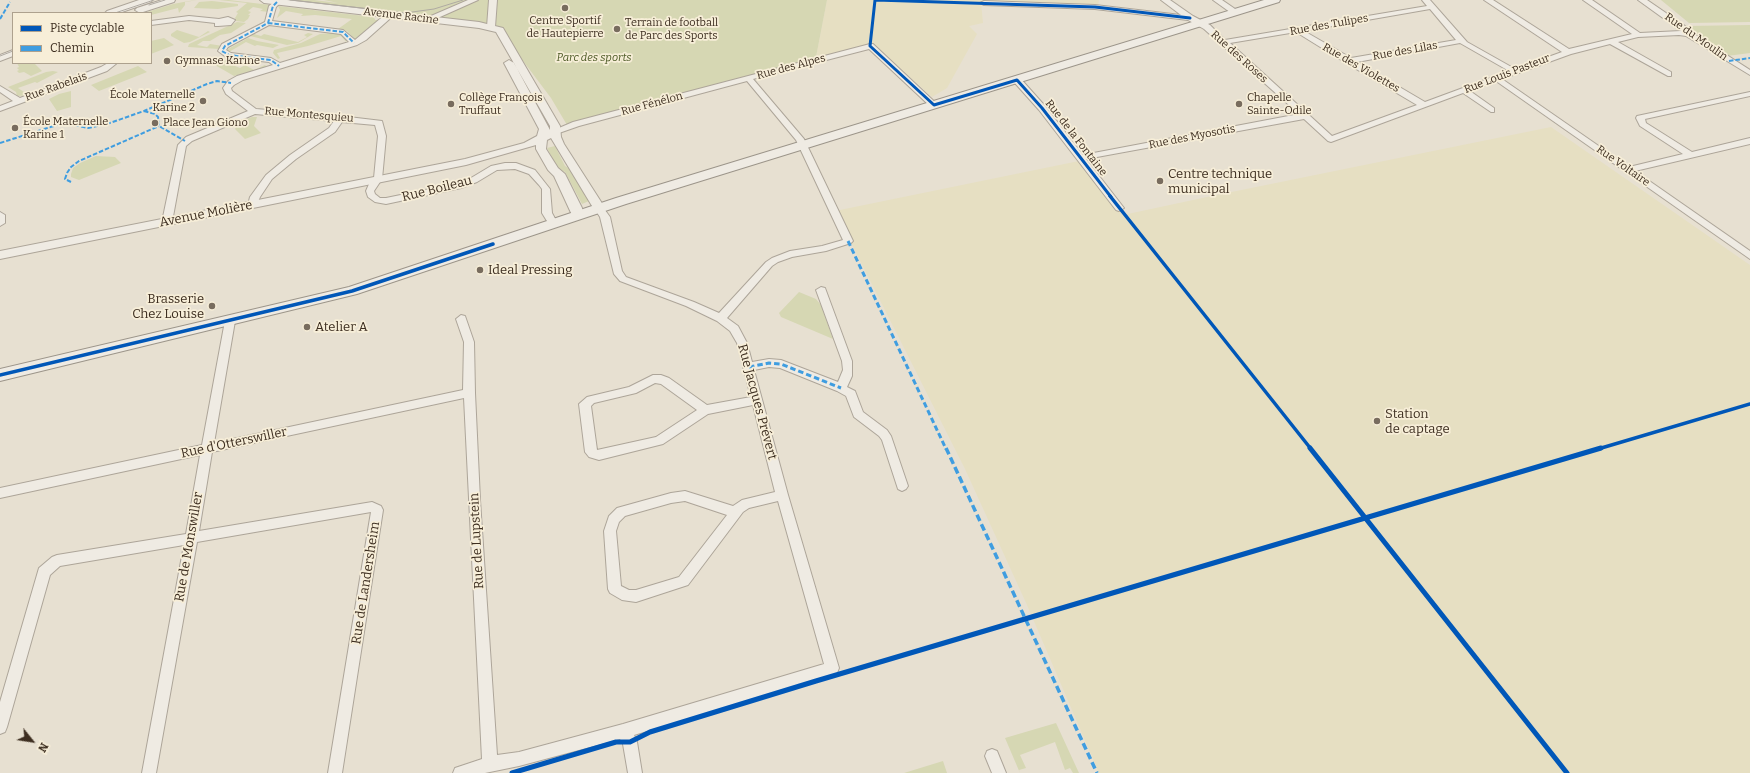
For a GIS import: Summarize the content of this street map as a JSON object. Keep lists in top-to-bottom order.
{
  "streets": {
    "street": [
      "Avenue Racine",
      "Rue des Tulipes",
      "Rue du Moulin",
      "Rue des Lilas",
      "Rue des Roses",
      "Rue des Alpes",
      "Rue des Violettes",
      "Rue Louis Pasteur",
      "Rue Rabelais",
      "Rue Fénélon",
      "Rue Montesquieu",
      "Rue des Myosotis",
      "Rue de la Fontaine",
      "Rue Voltaire",
      "Rue Boileau",
      "Avenue Molière",
      "Rue Jacques Prévert",
      "Rue d'Otterswiller",
      "Rue de Lupstein",
      "Rue de Monswiller",
      "Rue de Landersheim"
    ]
  },
  "crossings": [
    ["Avenue Racine", "Rue Montesquieu"],
    ["Rue des Tulipes", "Rue des Roses"],
    ["Rue des Tulipes", "Rue des Violettes"],
    ["Rue du Moulin", "Rue Louis Pasteur"],
    ["Rue des Lilas", "Rue des Violettes"],
    ["Rue des Roses", "Rue Louis Pasteur"],
    ["Rue des Roses", "Rue des Myosotis"],
    ["Rue des Alpes", "Rue Fénélon"],
    ["Rue des Alpes", "Rue Jacques Prévert"],
    ["Rue des Violettes", "Rue Louis Pasteur"],
    ["Rue Louis Pasteur", "Rue Voltaire"],
    ["Rue Fénélon", "Avenue Molière"],
    ["Rue Montesquieu", "Rue Boileau"],
    ["Rue Montesquieu", "Avenue Molière"],
    ["Rue des Myosotis", "Rue de la Fontaine"],
    ["Rue Boileau", "Avenue Molière"],
    ["Rue d'Otterswiller", "Rue de Lupstein"],
    ["Rue d'Otterswiller", "Rue de Monswiller"],
    ["Rue de Monswiller", "Rue de Landersheim"]
  ],
  "parks": ["Parc des sports"],
  "places": [
    "Centre Sportif de Hautepierre",
    "Terrain de football de Parc des Sports",
    "Gymnase Karine",
    "École Maternelle Karine 2",
    "Collège François Truffaut",
    "Chapelle Sainte-Odile",
    "Place Jean Giono",
    "École Maternelle Karine 1",
    "Centre technique municipal",
    "Ideal Pressing",
    "Brasserie Chez Louise",
    "Atelier A",
    "Station de captage"
  ],
  "legend": ["Piste cyclable", "Chemin"],
  "north": "bottom right"
}
